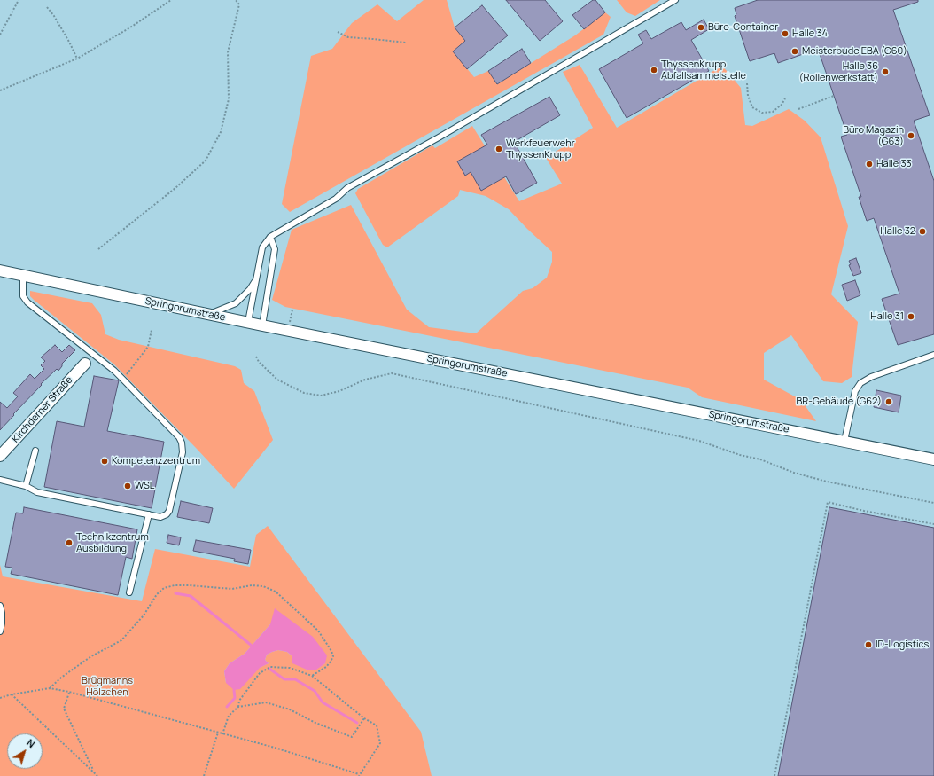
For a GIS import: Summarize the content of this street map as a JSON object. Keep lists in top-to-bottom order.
{
  "streets": {
    "street": ["Springorumstraße", "Kirchderner Straße"]
  },
  "parks": ["Brügmanns Hölzchen"],
  "places": [
    "Büro-Container",
    "Halle 34",
    "Meisterbude EBA (G60)",
    "ThyssenKrupp Abfallsammelstelle",
    "Halle 36 (Rollenwerkstatt)",
    "Büro Magazin (G63)",
    "Werkfeuerwehr ThyssenKrupp",
    "Halle 33",
    "Halle 32",
    "Halle 31",
    "BR-Gebäude (G62)",
    "Kompetenzzentrum",
    "WSL",
    "Technikzentrum Ausbildung",
    "ID-Logistics"
  ],
  "north": "top right"
}
